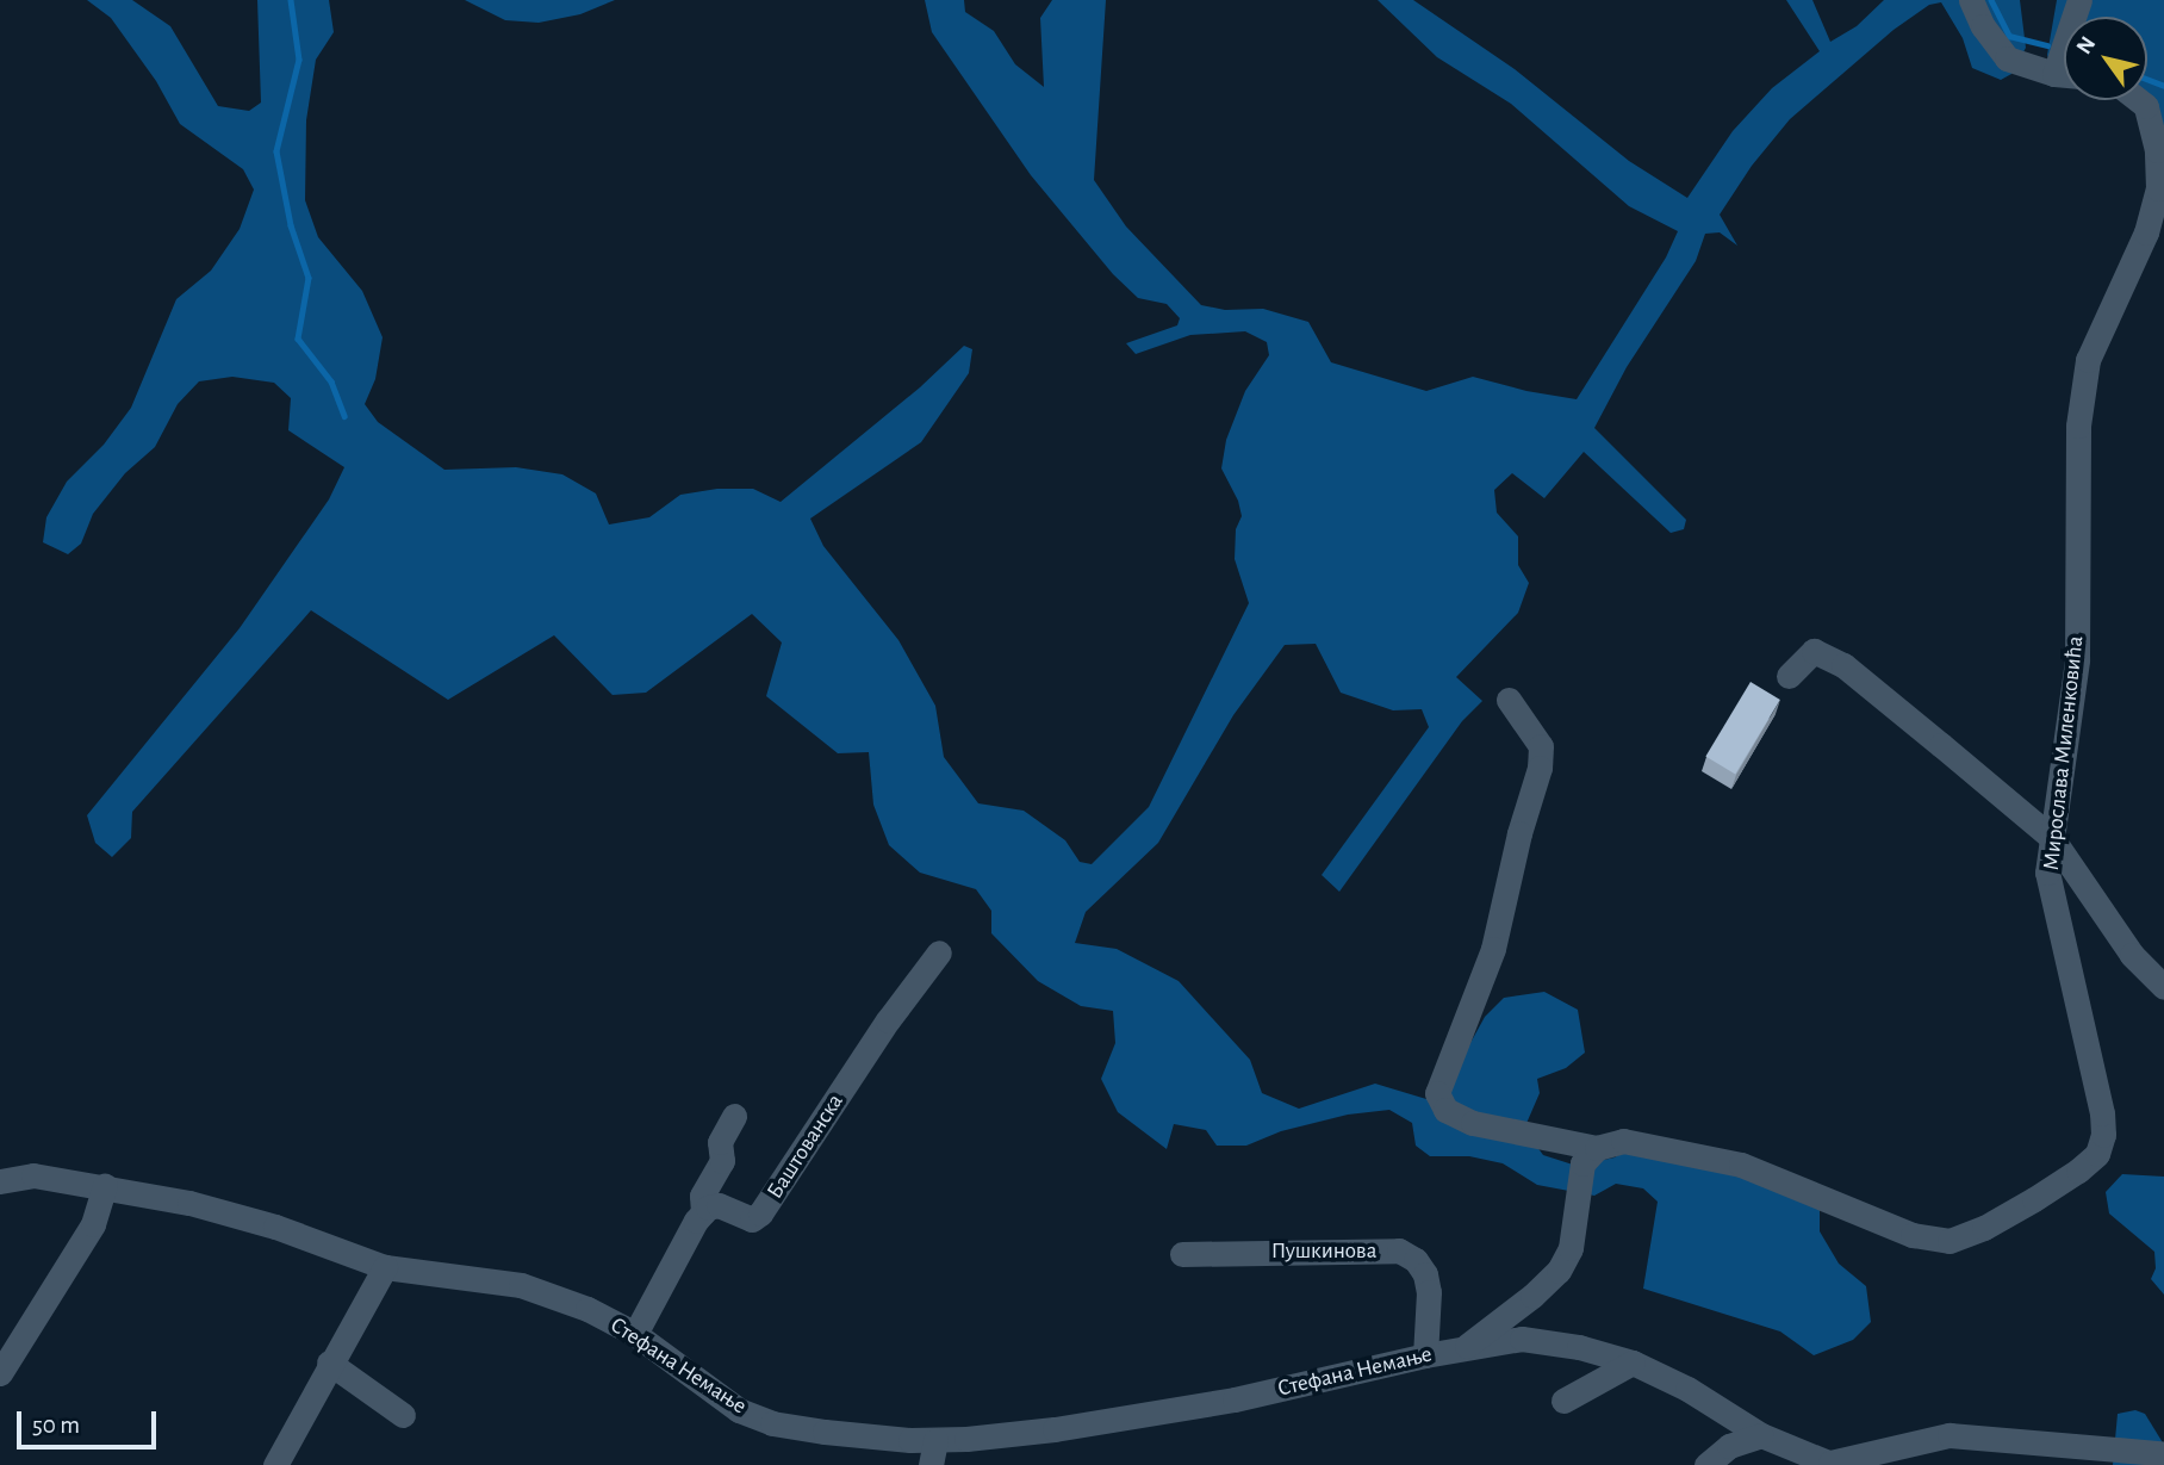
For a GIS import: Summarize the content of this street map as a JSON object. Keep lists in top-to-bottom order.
{
  "streets": {
    "street": [
      "Мирослава Миленковића",
      "Баштованска",
      "Пушкинова",
      "Стефана Немање"
    ]
  },
  "crossings": [
    ["Мирослава Миленковића", "Стефана Немање"],
    ["Пушкинова", "Стефана Немање"]
  ],
  "scale_bar": "50 m",
  "north": "top left"
}
